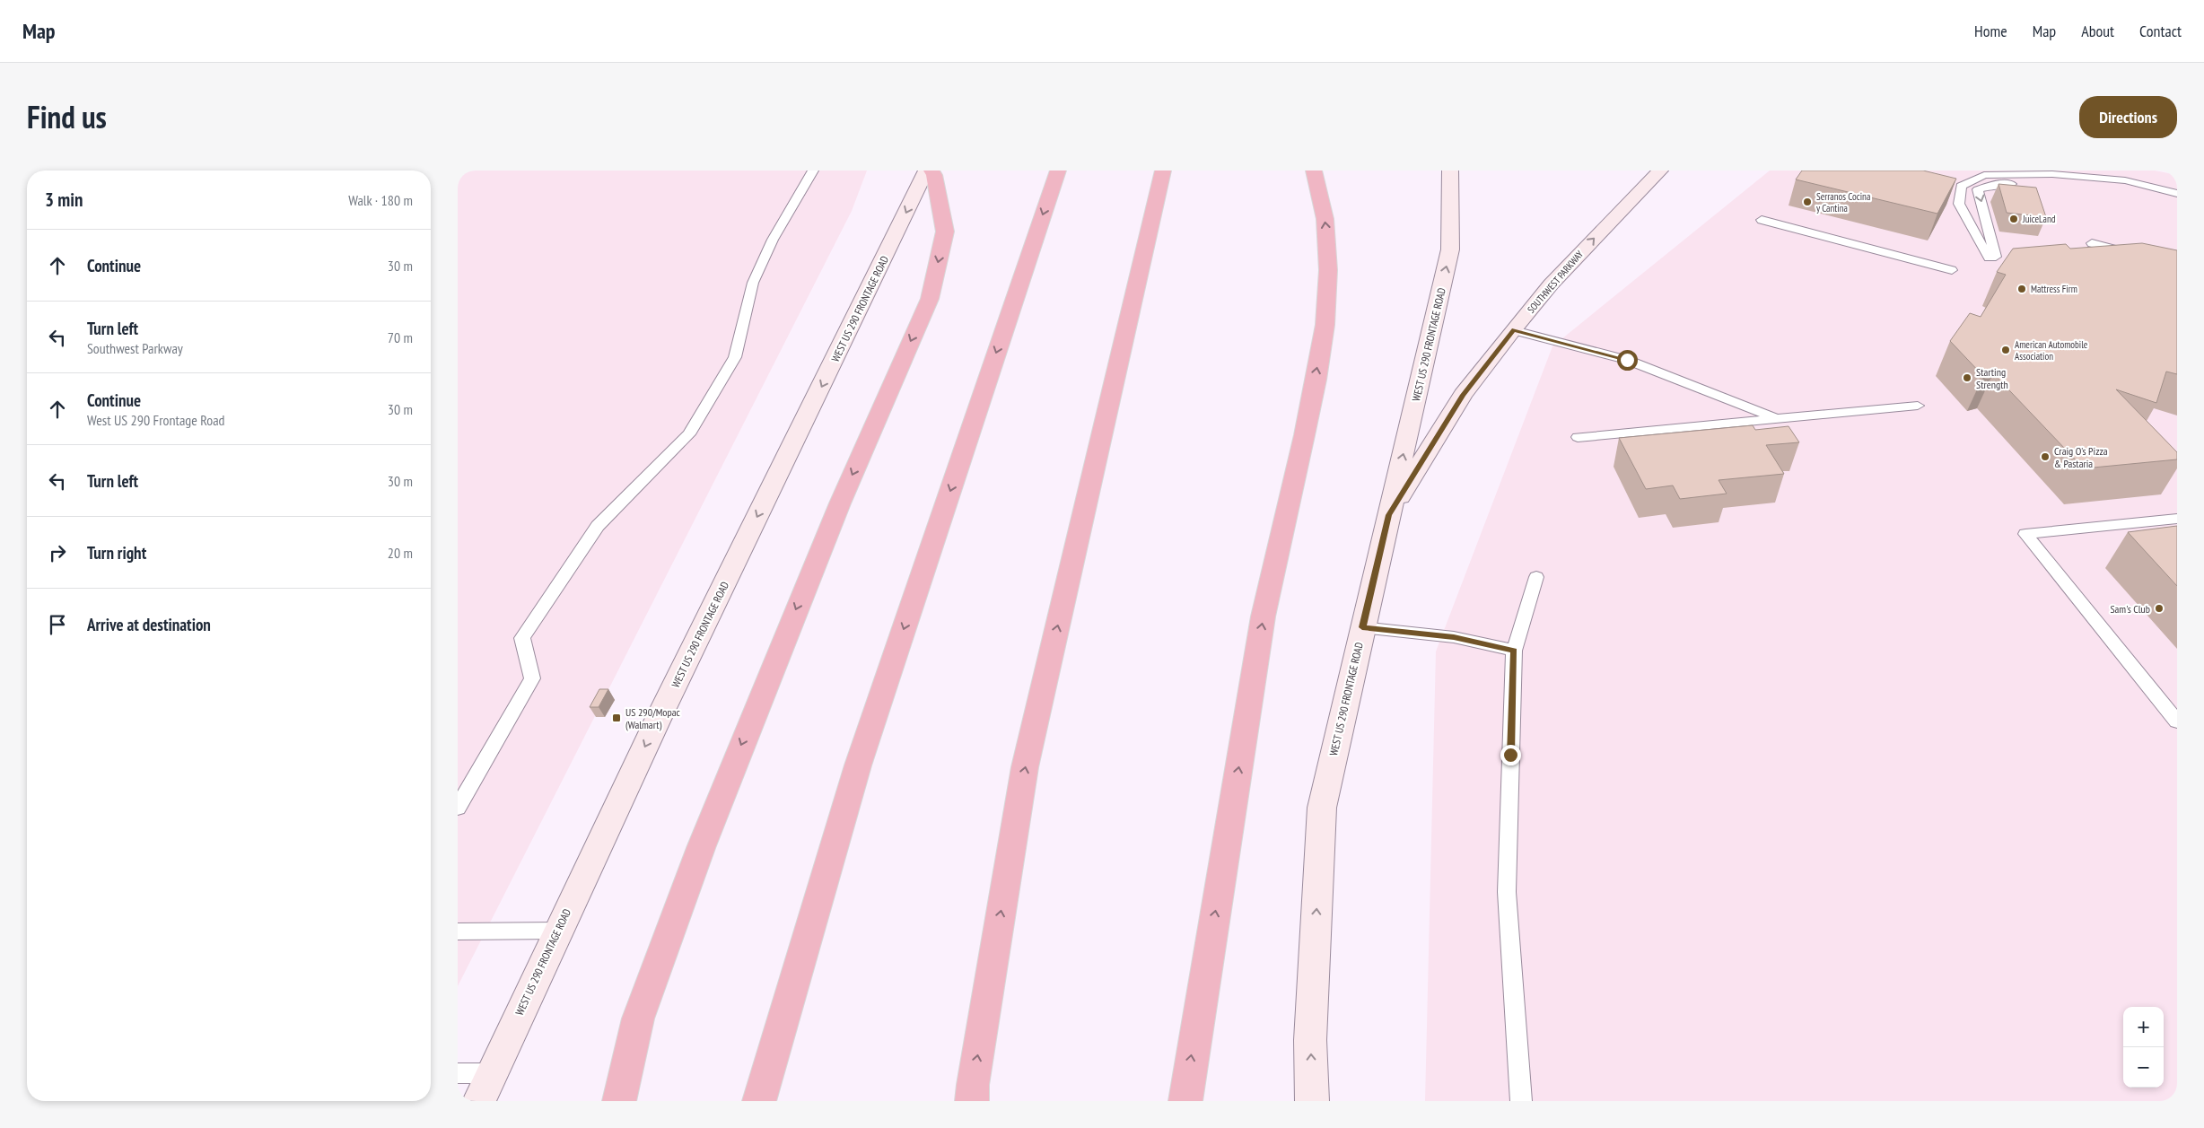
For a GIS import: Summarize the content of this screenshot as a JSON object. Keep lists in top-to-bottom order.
{
  "streets": {
    "main road": ["SOUTHWEST PARKWAY", "WEST US 290 FRONTAGE ROAD"]
  },
  "crossings": [
    ["SOUTHWEST PARKWAY", "WEST US 290 FRONTAGE ROAD"]
  ],
  "one_way": ["SOUTHWEST PARKWAY"],
  "places": {
    "other": [
      "Serranos Cocina y Cantina",
      "JuiceLand",
      "Mattress Firm",
      "American Automobile Association",
      "Starting Strength",
      "Craig O's Pizza & Pastaria",
      "Sam's Club"
    ],
    "transit": ["US 290/Mopac (Walmart)"]
  },
  "page": {
    "header": "Map",
    "nav": [
      "Home",
      "Map",
      "About",
      "Contact"
    ],
    "title": "Find us",
    "buttons": "Directions",
    "heading": ["3 min", "Walk · 180 m"],
    "list": [
      ["Continue", "30 m"],
      ["Turn left", "Southwest Parkway", "70 m"],
      ["Continue", "West US 290 Frontage Road", "30 m"],
      ["Turn left", "30 m"],
      ["Turn right", "20 m"],
      "Arrive at destination"
    ],
    "map_buttons": ["+", "−"]
  }
}
